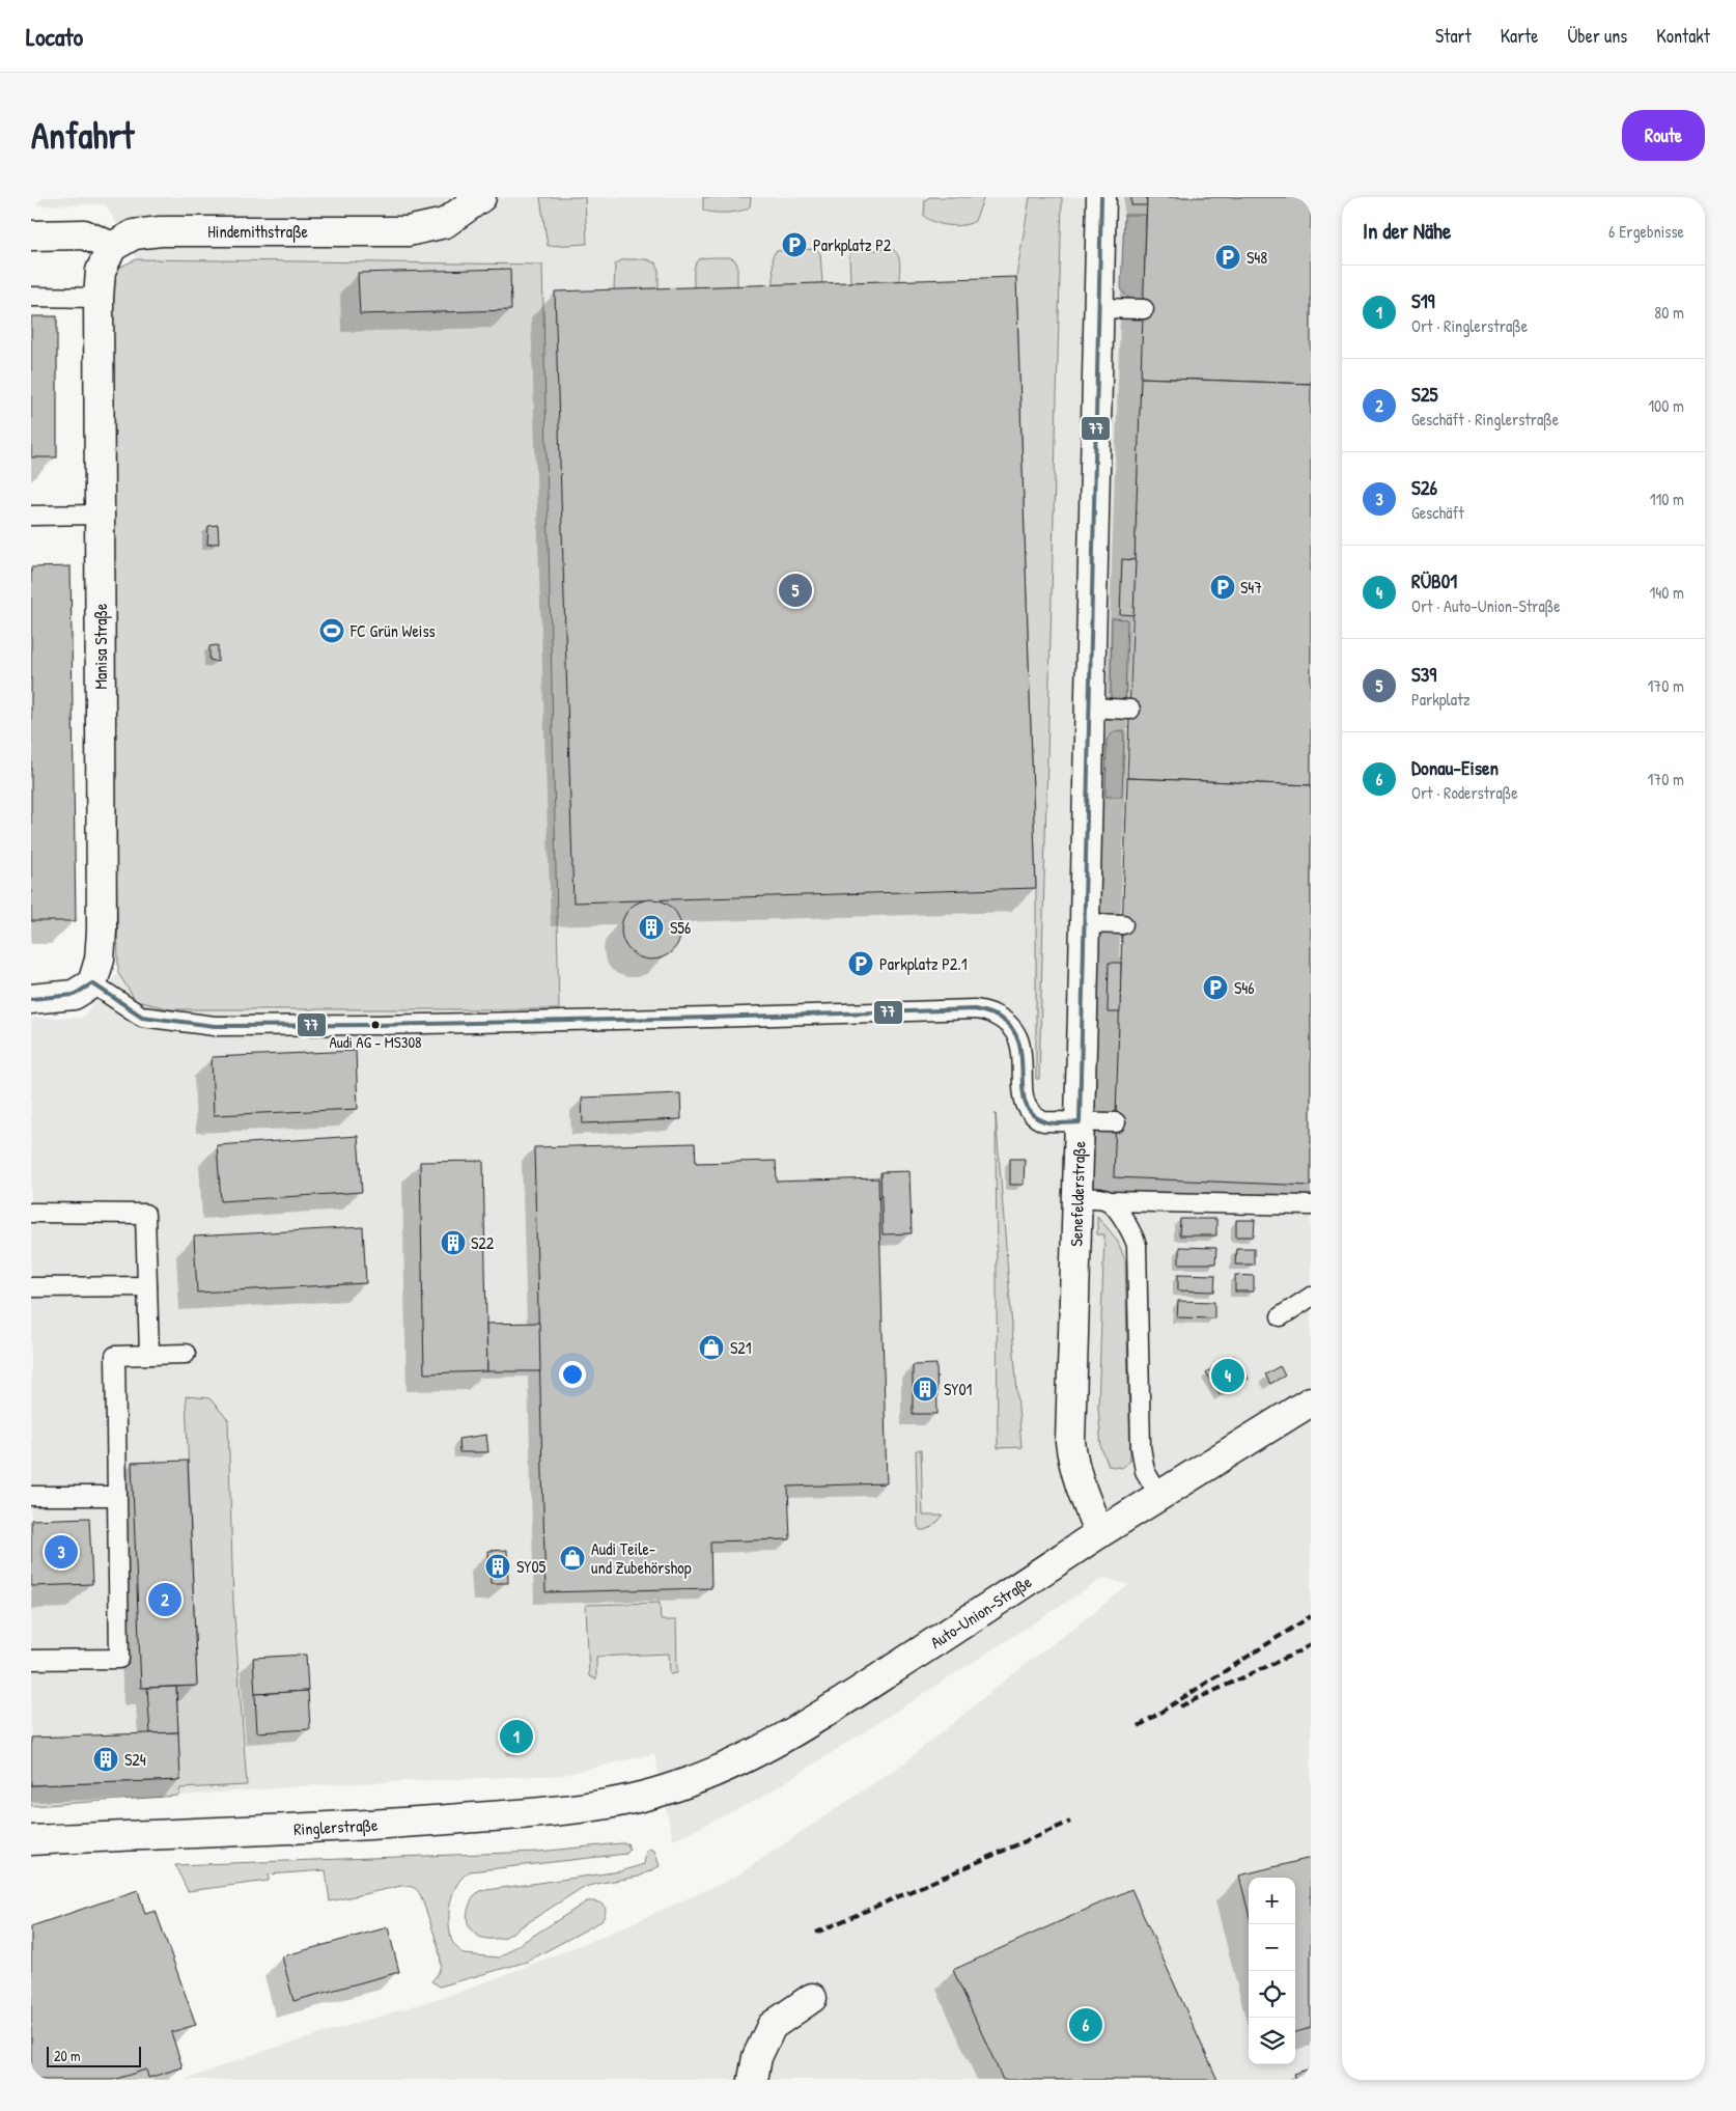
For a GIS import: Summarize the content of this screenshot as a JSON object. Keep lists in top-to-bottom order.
{
  "streets": {
    "street": [
      "Hindemithstraße",
      "Manisa Straße",
      "Senefelderstraße",
      "Auto-Union-Straße",
      "Ringlerstraße"
    ]
  },
  "crossings": [
    ["Hindemithstraße", "Manisa Straße"],
    ["Senefelderstraße", "Auto-Union-Straße"],
    ["Auto-Union-Straße", "Ringlerstraße"]
  ],
  "places": {
    "parking": [
      "Parkplatz P2",
      "S48",
      "S47",
      "Parkplatz P2.1",
      "S46"
    ],
    "sports": ["FC Grün Weiss"],
    "building": [
      "S56",
      "S22",
      "SY01",
      "SY05",
      "S24"
    ],
    "other": ["Audi AG - MS308"],
    "shop": ["S21", "Audi Teile- und Zubehörshop"]
  },
  "lines": ["transit line 77"],
  "scale_bar": "20 m",
  "page": {
    "header": "Locato",
    "nav": [
      "Start",
      "Karte",
      "Über uns",
      "Kontakt"
    ],
    "buttons": "Route",
    "title": "Anfahrt",
    "heading": ["In der Nähe", "6 Ergebnisse"],
    "list": [
      {
        "mark": "1",
        "name": "S19",
        "note": "Ort · Ringlerstraße",
        "value": "80 m"
      },
      {
        "mark": "2",
        "name": "S25",
        "note": "Geschäft · Ringlerstraße",
        "value": "100 m"
      },
      {
        "mark": "3",
        "name": "S26",
        "note": "Geschäft",
        "value": "110 m"
      },
      {
        "mark": "4",
        "name": "RÜB01",
        "note": "Ort · Auto-Union-Straße",
        "value": "140 m"
      },
      {
        "mark": "5",
        "name": "S39",
        "note": "Parkplatz",
        "value": "170 m"
      },
      {
        "mark": "6",
        "name": "Donau-Eisen",
        "note": "Ort · Roderstraße",
        "value": "170 m"
      }
    ],
    "pins": [
      "5",
      "4",
      "3",
      "2",
      "1",
      "6"
    ],
    "map_buttons": ["+", "−"],
    "scale": "20 m"
  }
}
